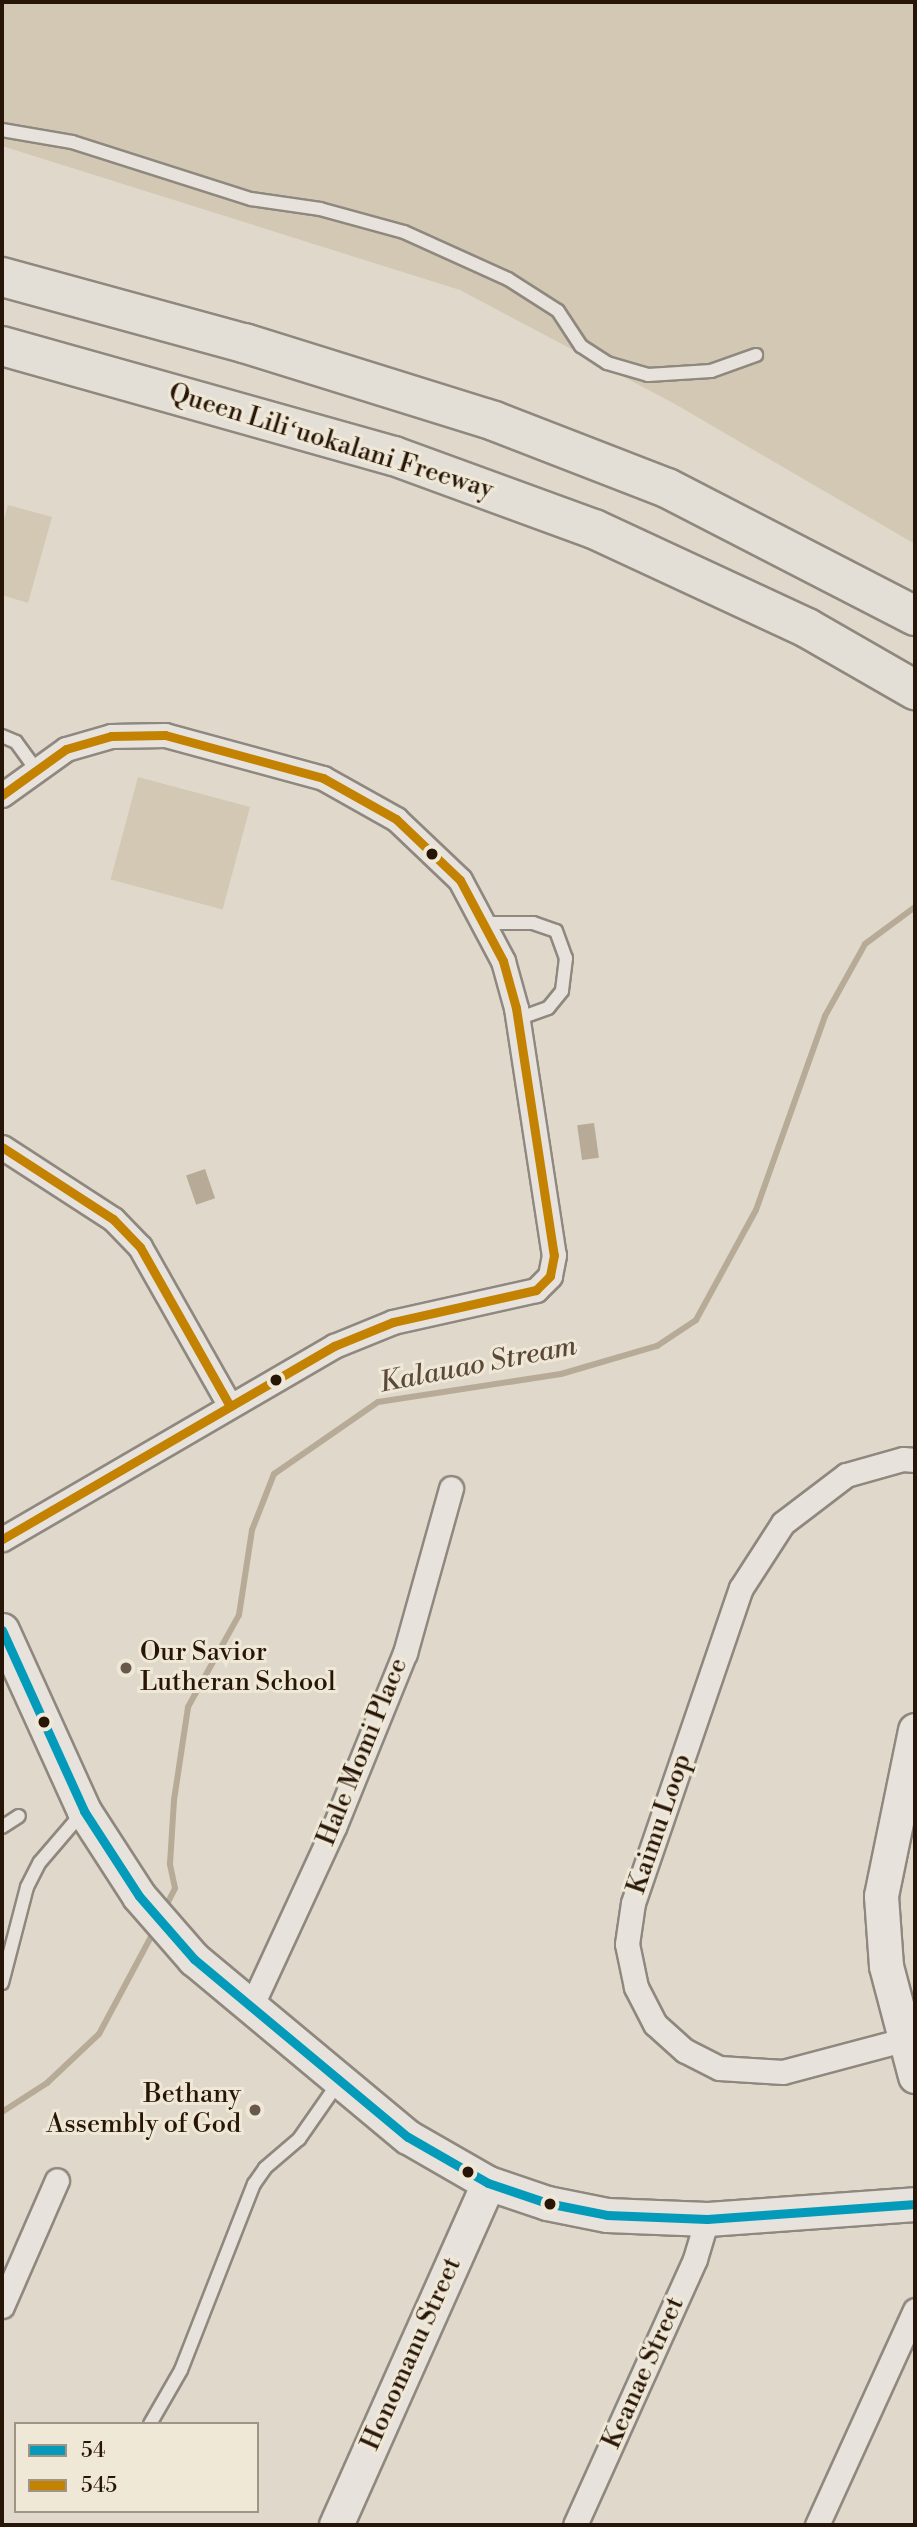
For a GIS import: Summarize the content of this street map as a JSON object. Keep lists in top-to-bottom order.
{
  "streets": {
    "highway": ["Queen Liliʻuokalani Freeway"],
    "main road": ["Honomanu Street"],
    "street": ["Hale Momi Place", "Kaimu Loop", "Keanae Street"]
  },
  "water": ["Kalauao Stream"],
  "places": ["Our Savior Lutheran School", "Bethany Assembly of God"],
  "lines": ["transit line 545", "transit line 54"],
  "legend": ["54", "545"]
}
